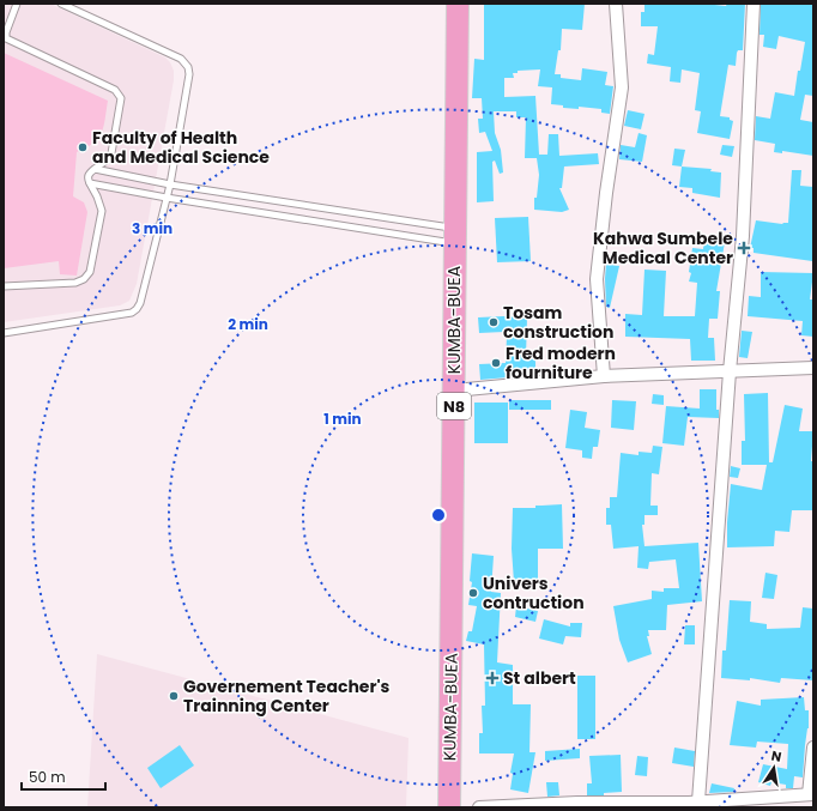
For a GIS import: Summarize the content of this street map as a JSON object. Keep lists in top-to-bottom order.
{
  "streets": {
    "highway": ["KUMBA-BUEA", "N8"]
  },
  "places": {
    "other": [
      "Faculty of Health and Medical Science",
      "Tosam construction",
      "Fred modern fourniture",
      "Univers contruction",
      "Governement Teacher's Trainning Center"
    ],
    "health": ["Kahwa Sumbele Medical Center", "St albert"]
  },
  "scale_bar": "50 m",
  "north": "top",
  "rings": ["3 min", "2 min", "1 min"]
}
